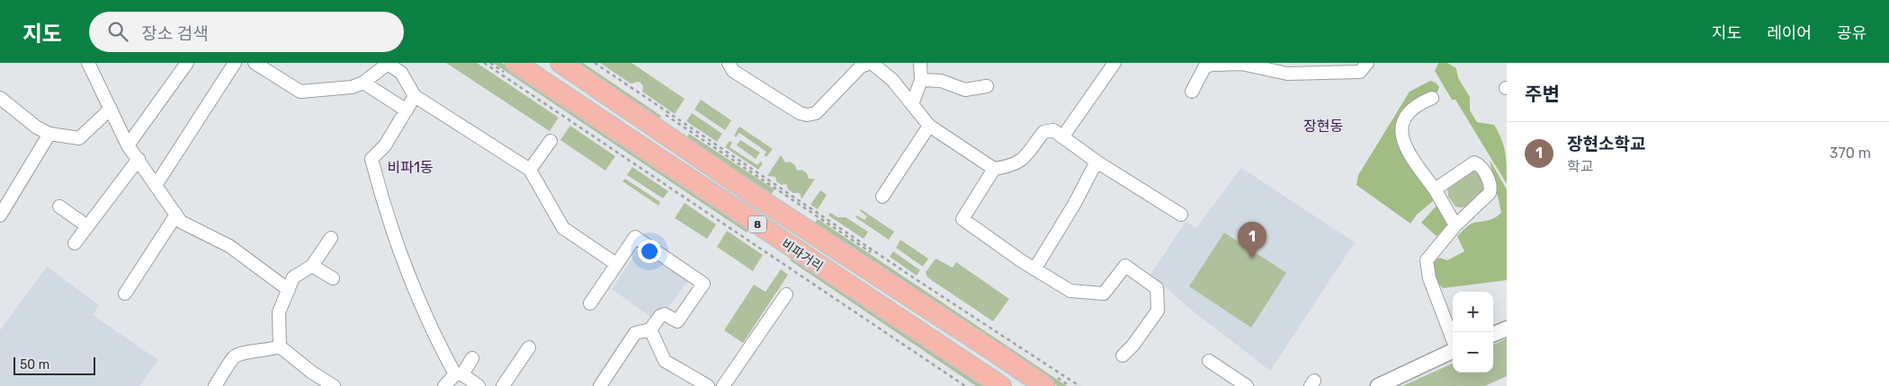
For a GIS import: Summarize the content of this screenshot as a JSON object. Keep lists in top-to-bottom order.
{
  "streets": {
    "main road": ["8", "비파거리"]
  },
  "districts": ["장현동", "비파1동"],
  "scale_bar": "50 m",
  "page": {
    "header": "지도",
    "search": "장소 검색",
    "nav": ["지도", "레이어", "공유"],
    "heading": "주변",
    "list": [
      {
        "mark": "1",
        "name": "장현소학교",
        "note": "학교",
        "value": "370 m"
      }
    ],
    "pins": "1",
    "map_buttons": ["+", "−"],
    "scale": "50 m"
  }
}
